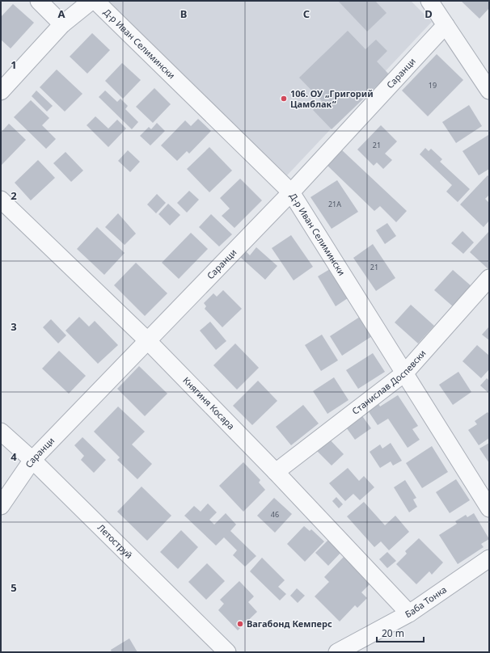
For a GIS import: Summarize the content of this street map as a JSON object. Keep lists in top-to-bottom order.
{
  "streets": {
    "street": [
      "Д-р Иван Селимински",
      "Саранци",
      "Станислав Доспевски",
      "Княгиня Косара",
      "Летоструй",
      "Баба Тонка"
    ]
  },
  "crossings": [
    ["Д-р Иван Селимински", "Саранци"],
    ["Д-р Иван Селимински", "Станислав Доспевски"],
    ["Саранци", "Княгиня Косара"],
    ["Саранци", "Летоструй"],
    ["Станислав Доспевски", "Княгиня Косара"],
    ["Княгиня Косара", "Баба Тонка"]
  ],
  "places": ["106. ОУ „Григорий Цамблак“", "Вагабонд Кемперс"],
  "house_numbers": [
    "19",
    "21",
    "21А",
    "21",
    "46"
  ],
  "scale_bar": "20 m",
  "grid": {
    "columns": [
      "A",
      "B",
      "C",
      "D"
    ],
    "rows": [
      "1",
      "2",
      "3",
      "4",
      "5"
    ]
  }
}
